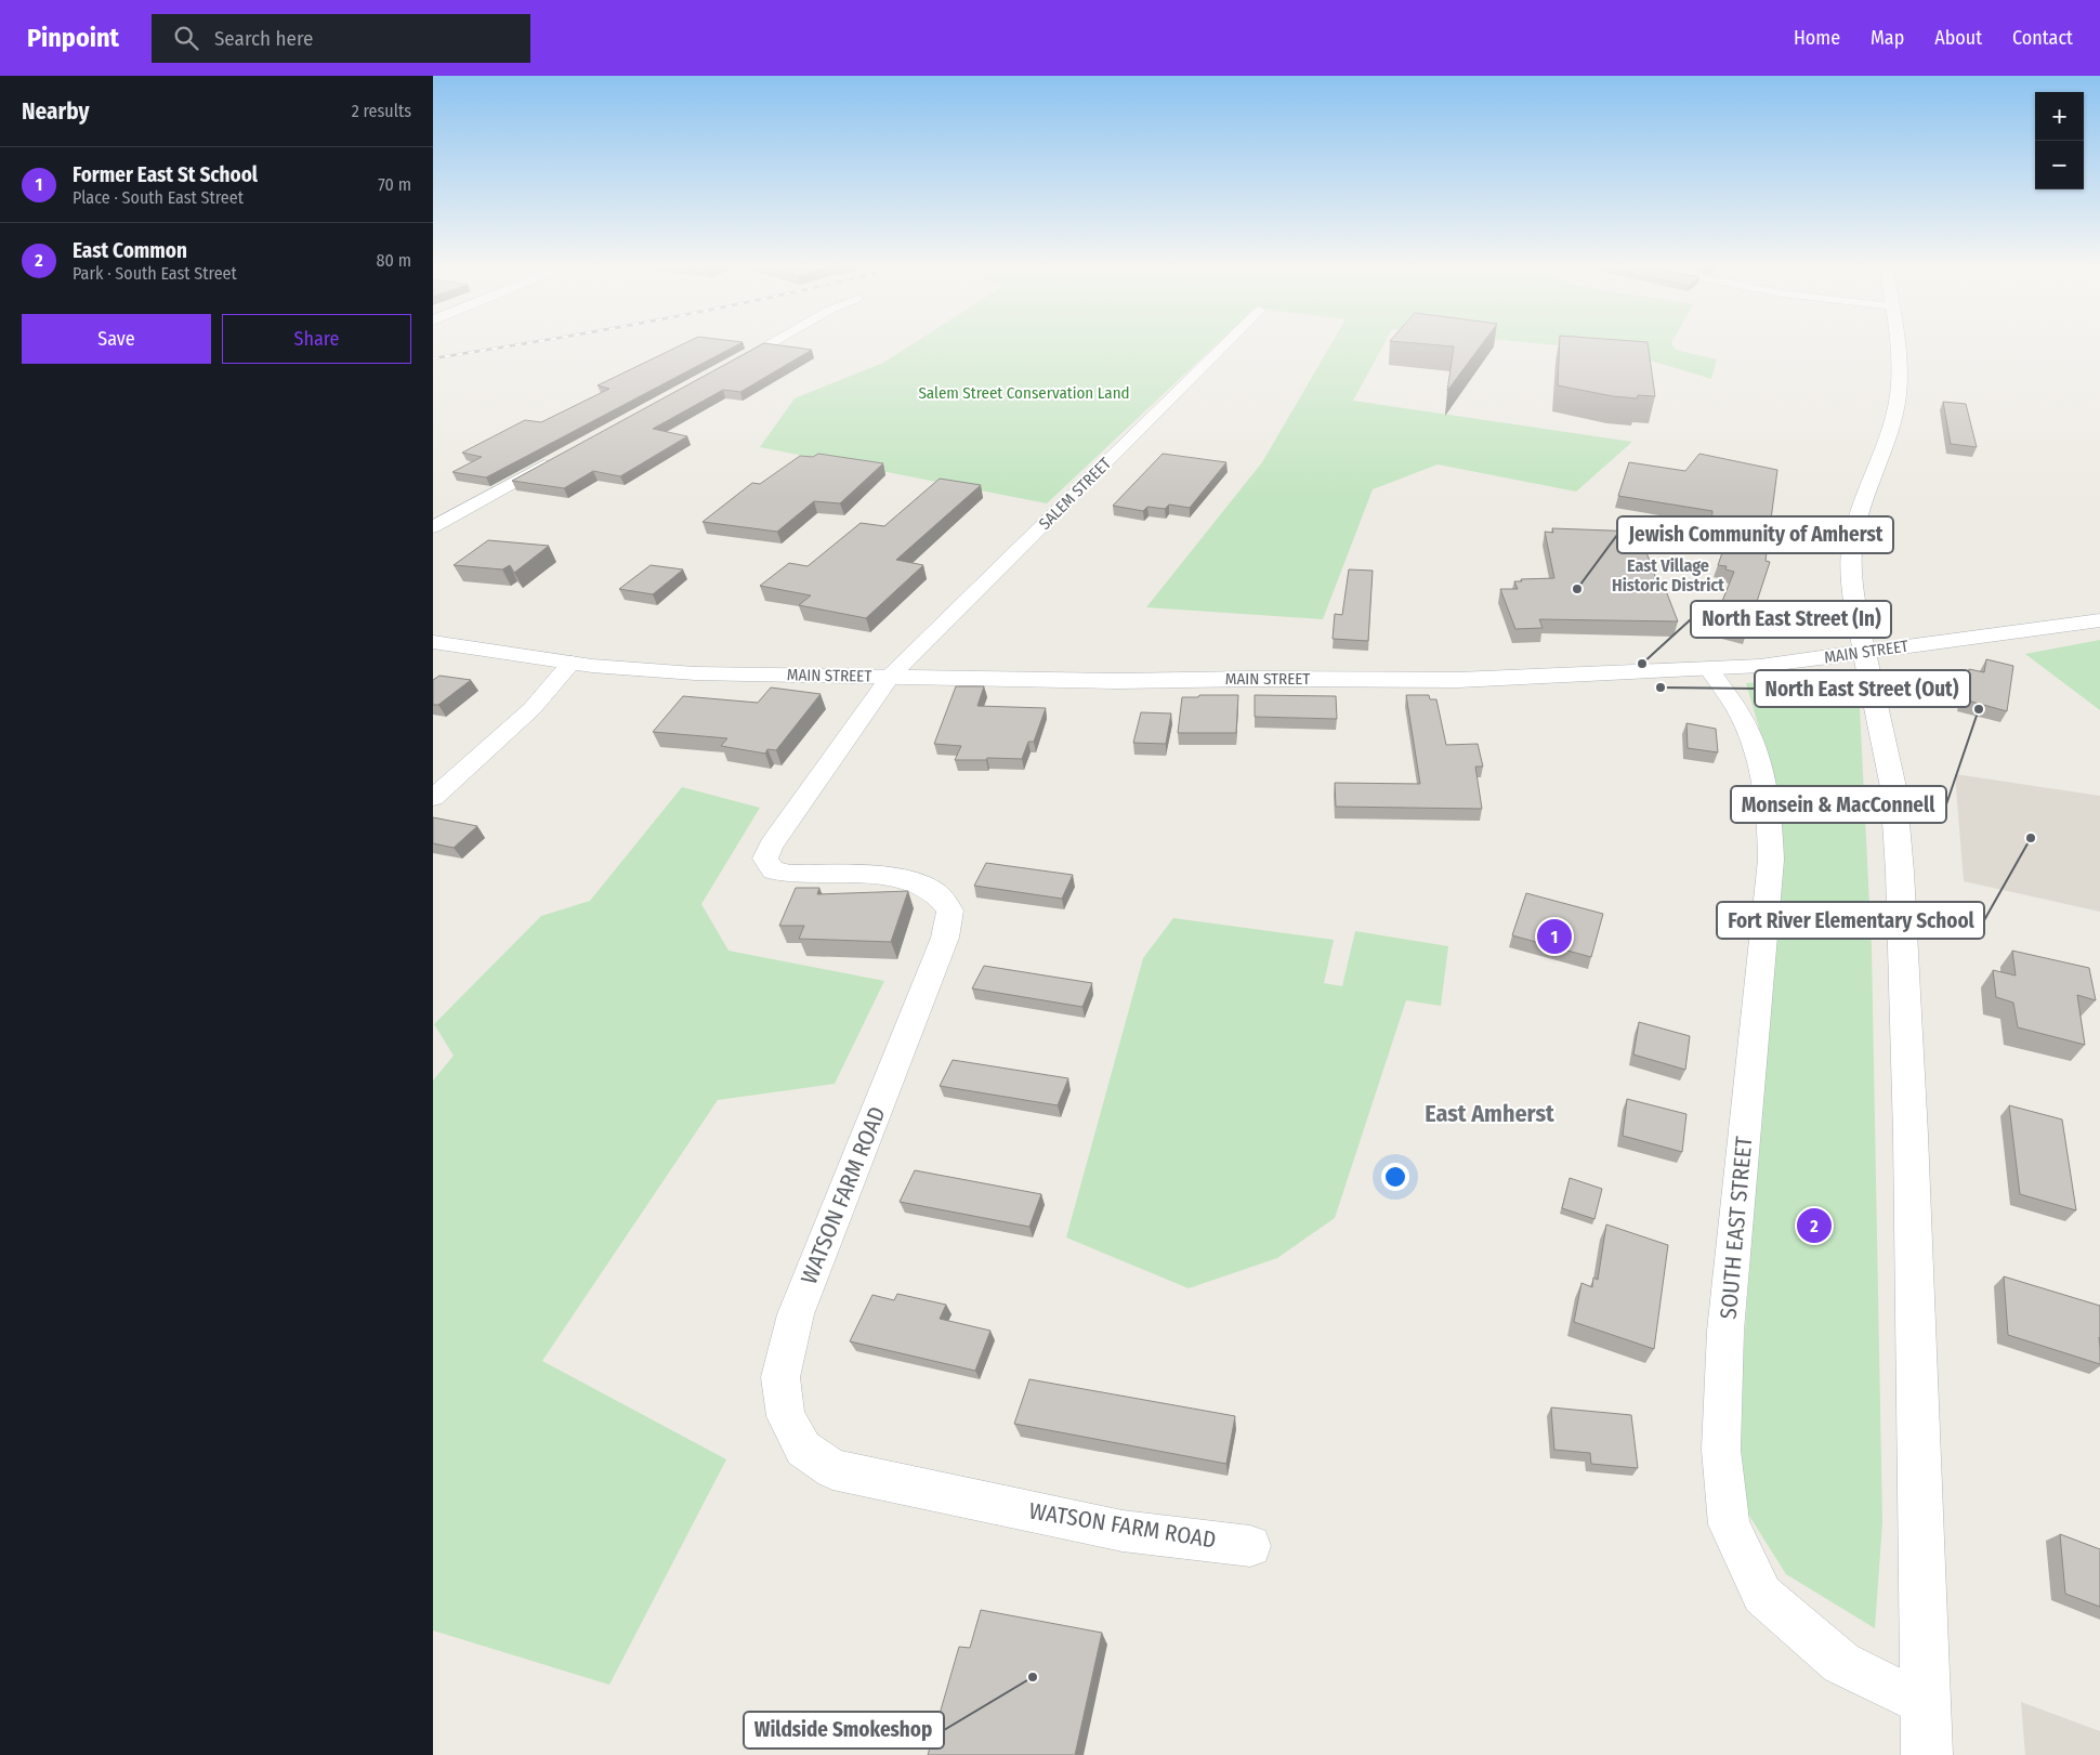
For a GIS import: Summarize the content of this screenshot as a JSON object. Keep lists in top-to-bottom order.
{
  "streets": {
    "main road": ["MAIN STREET"],
    "street": ["SALEM STREET", "WATSON FARM ROAD", "SOUTH EAST STREET"]
  },
  "crossings": [
    ["SALEM STREET", "MAIN STREET"],
    ["SALEM STREET", "WATSON FARM ROAD"],
    ["MAIN STREET", "WATSON FARM ROAD"],
    ["MAIN STREET", "SOUTH EAST STREET"]
  ],
  "districts": ["East Village Historic District", "East Amherst"],
  "parks": ["Salem Street Conservation Land"],
  "places": [
    "Jewish Community of Amherst",
    "North East Street (In)",
    "North East Street (Out)",
    "Monsein & MacConnell",
    "Fort River Elementary School",
    "Wildside Smokeshop"
  ],
  "page": {
    "header": "Pinpoint",
    "search": "Search here",
    "nav": [
      "Home",
      "Map",
      "About",
      "Contact"
    ],
    "heading": ["Nearby", "2 results"],
    "map_buttons": ["+", "−"],
    "list": [
      {
        "mark": "1",
        "name": "Former East St School",
        "note": "Place · South East Street",
        "value": "70 m"
      },
      {
        "mark": "2",
        "name": "East Common",
        "note": "Park · South East Street",
        "value": "80 m"
      }
    ],
    "buttons": ["Save", "Share"],
    "pins": ["1", "2"]
  }
}
